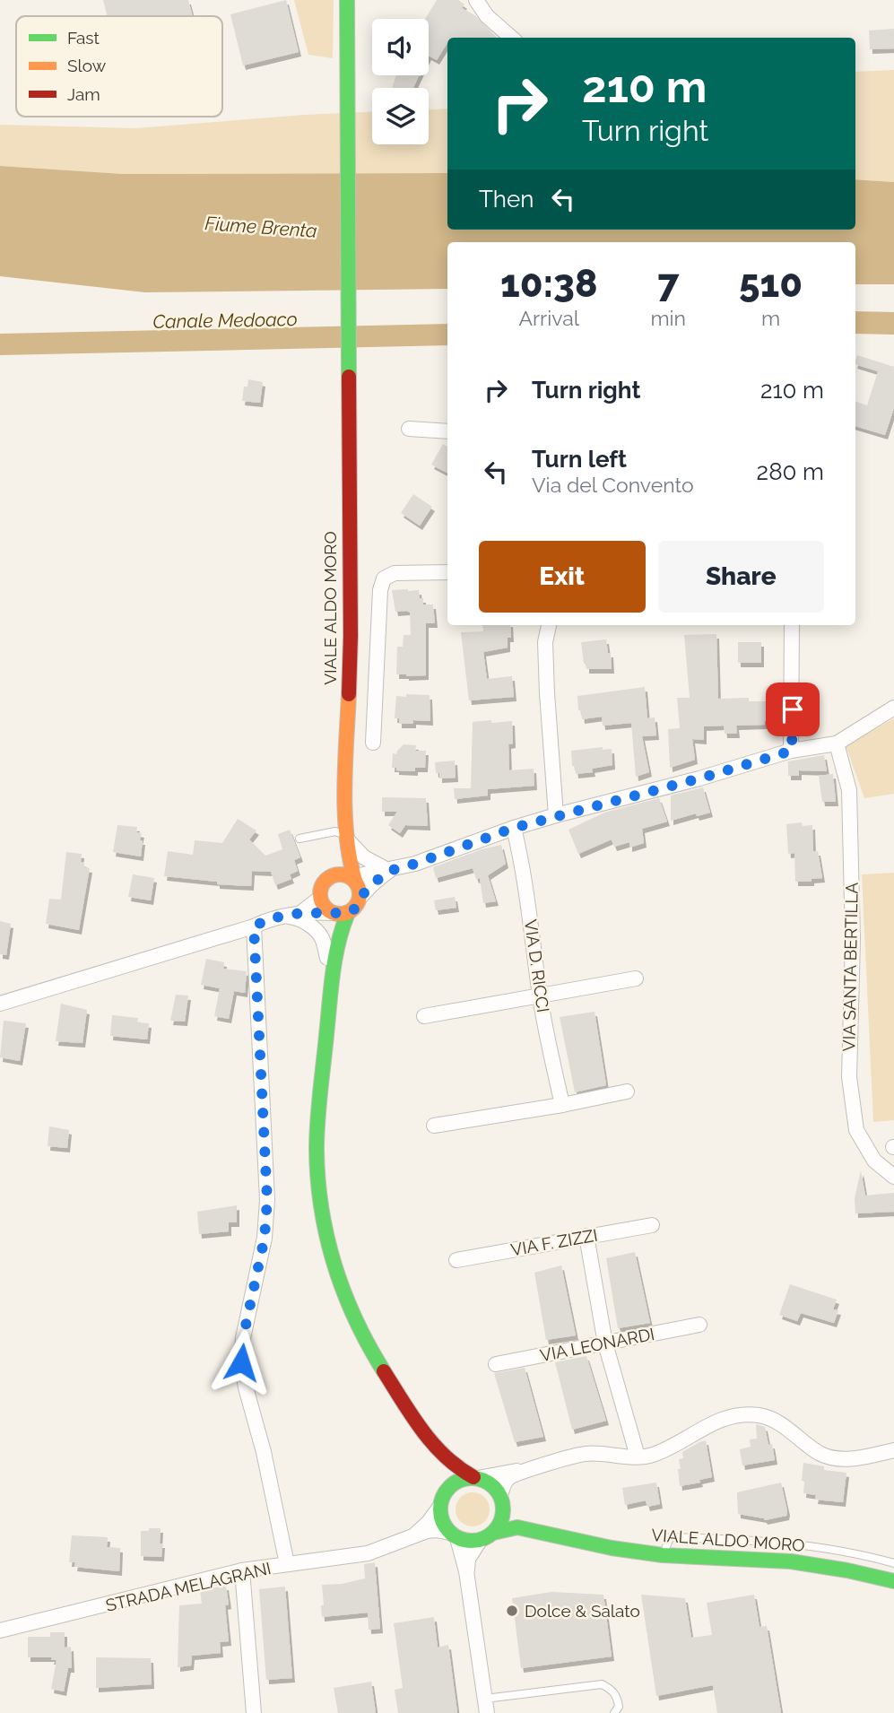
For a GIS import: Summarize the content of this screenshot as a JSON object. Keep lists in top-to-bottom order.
{
  "streets": {
    "main road": ["VIALE ALDO MORO"],
    "street": [
      "VIA D. RICCI",
      "VIA SANTA BERTILLA",
      "VIA F. ZIZZI",
      "VIA LEONARDI",
      "STRADA MELAGRANI"
    ]
  },
  "crossings": [
    ["VIALE ALDO MORO", "STRADA MELAGRANI"]
  ],
  "water": ["Fiume Brenta", "Canale Medoaco"],
  "places": ["Dolce & Salato"],
  "legend": ["Fast", "Slow", "Jam"],
  "page": {
    "turn": ["210 m", "Turn right"],
    "then": "Then",
    "eta": [
      "10:38",
      "Arrival",
      "7",
      "min",
      "510",
      "m"
    ],
    "list": [
      {
        "name": "Turn right",
        "value": "210 m"
      },
      {
        "name": "Turn left",
        "note": "Via del Convento",
        "value": "280 m"
      }
    ],
    "buttons": ["Exit", "Share"]
  }
}
